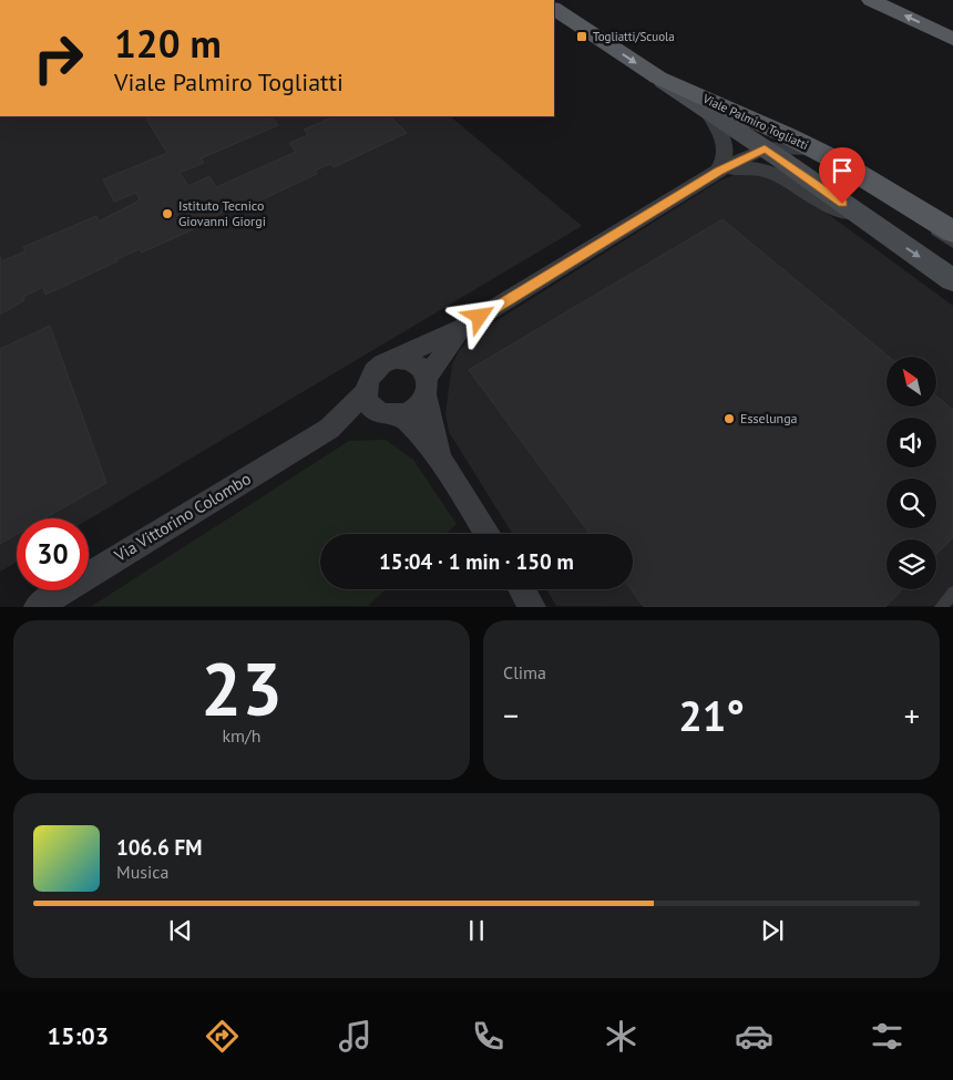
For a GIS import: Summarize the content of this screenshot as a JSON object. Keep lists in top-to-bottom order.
{
  "streets": {
    "main road": ["Viale Palmiro Togliatti"],
    "street": ["Via Vittorino Colombo"]
  },
  "places": {
    "transit": ["Togliatti/Scuola"],
    "other": ["Istituto Tecnico Giovanni Giorgi", "Esselunga"]
  },
  "north": "top left",
  "page": {
    "turn": ["120 m", "Viale Palmiro Togliatti"],
    "limit": "30",
    "trip": "15:04 · 1 min · 150 m",
    "tile": [
      ["23", "km/h"],
      "Clima"
    ],
    "heat": ["−", "21°", "+"],
    "song": ["106.6 FM", "Musica"],
    "tabs": "15:03"
  }
}
